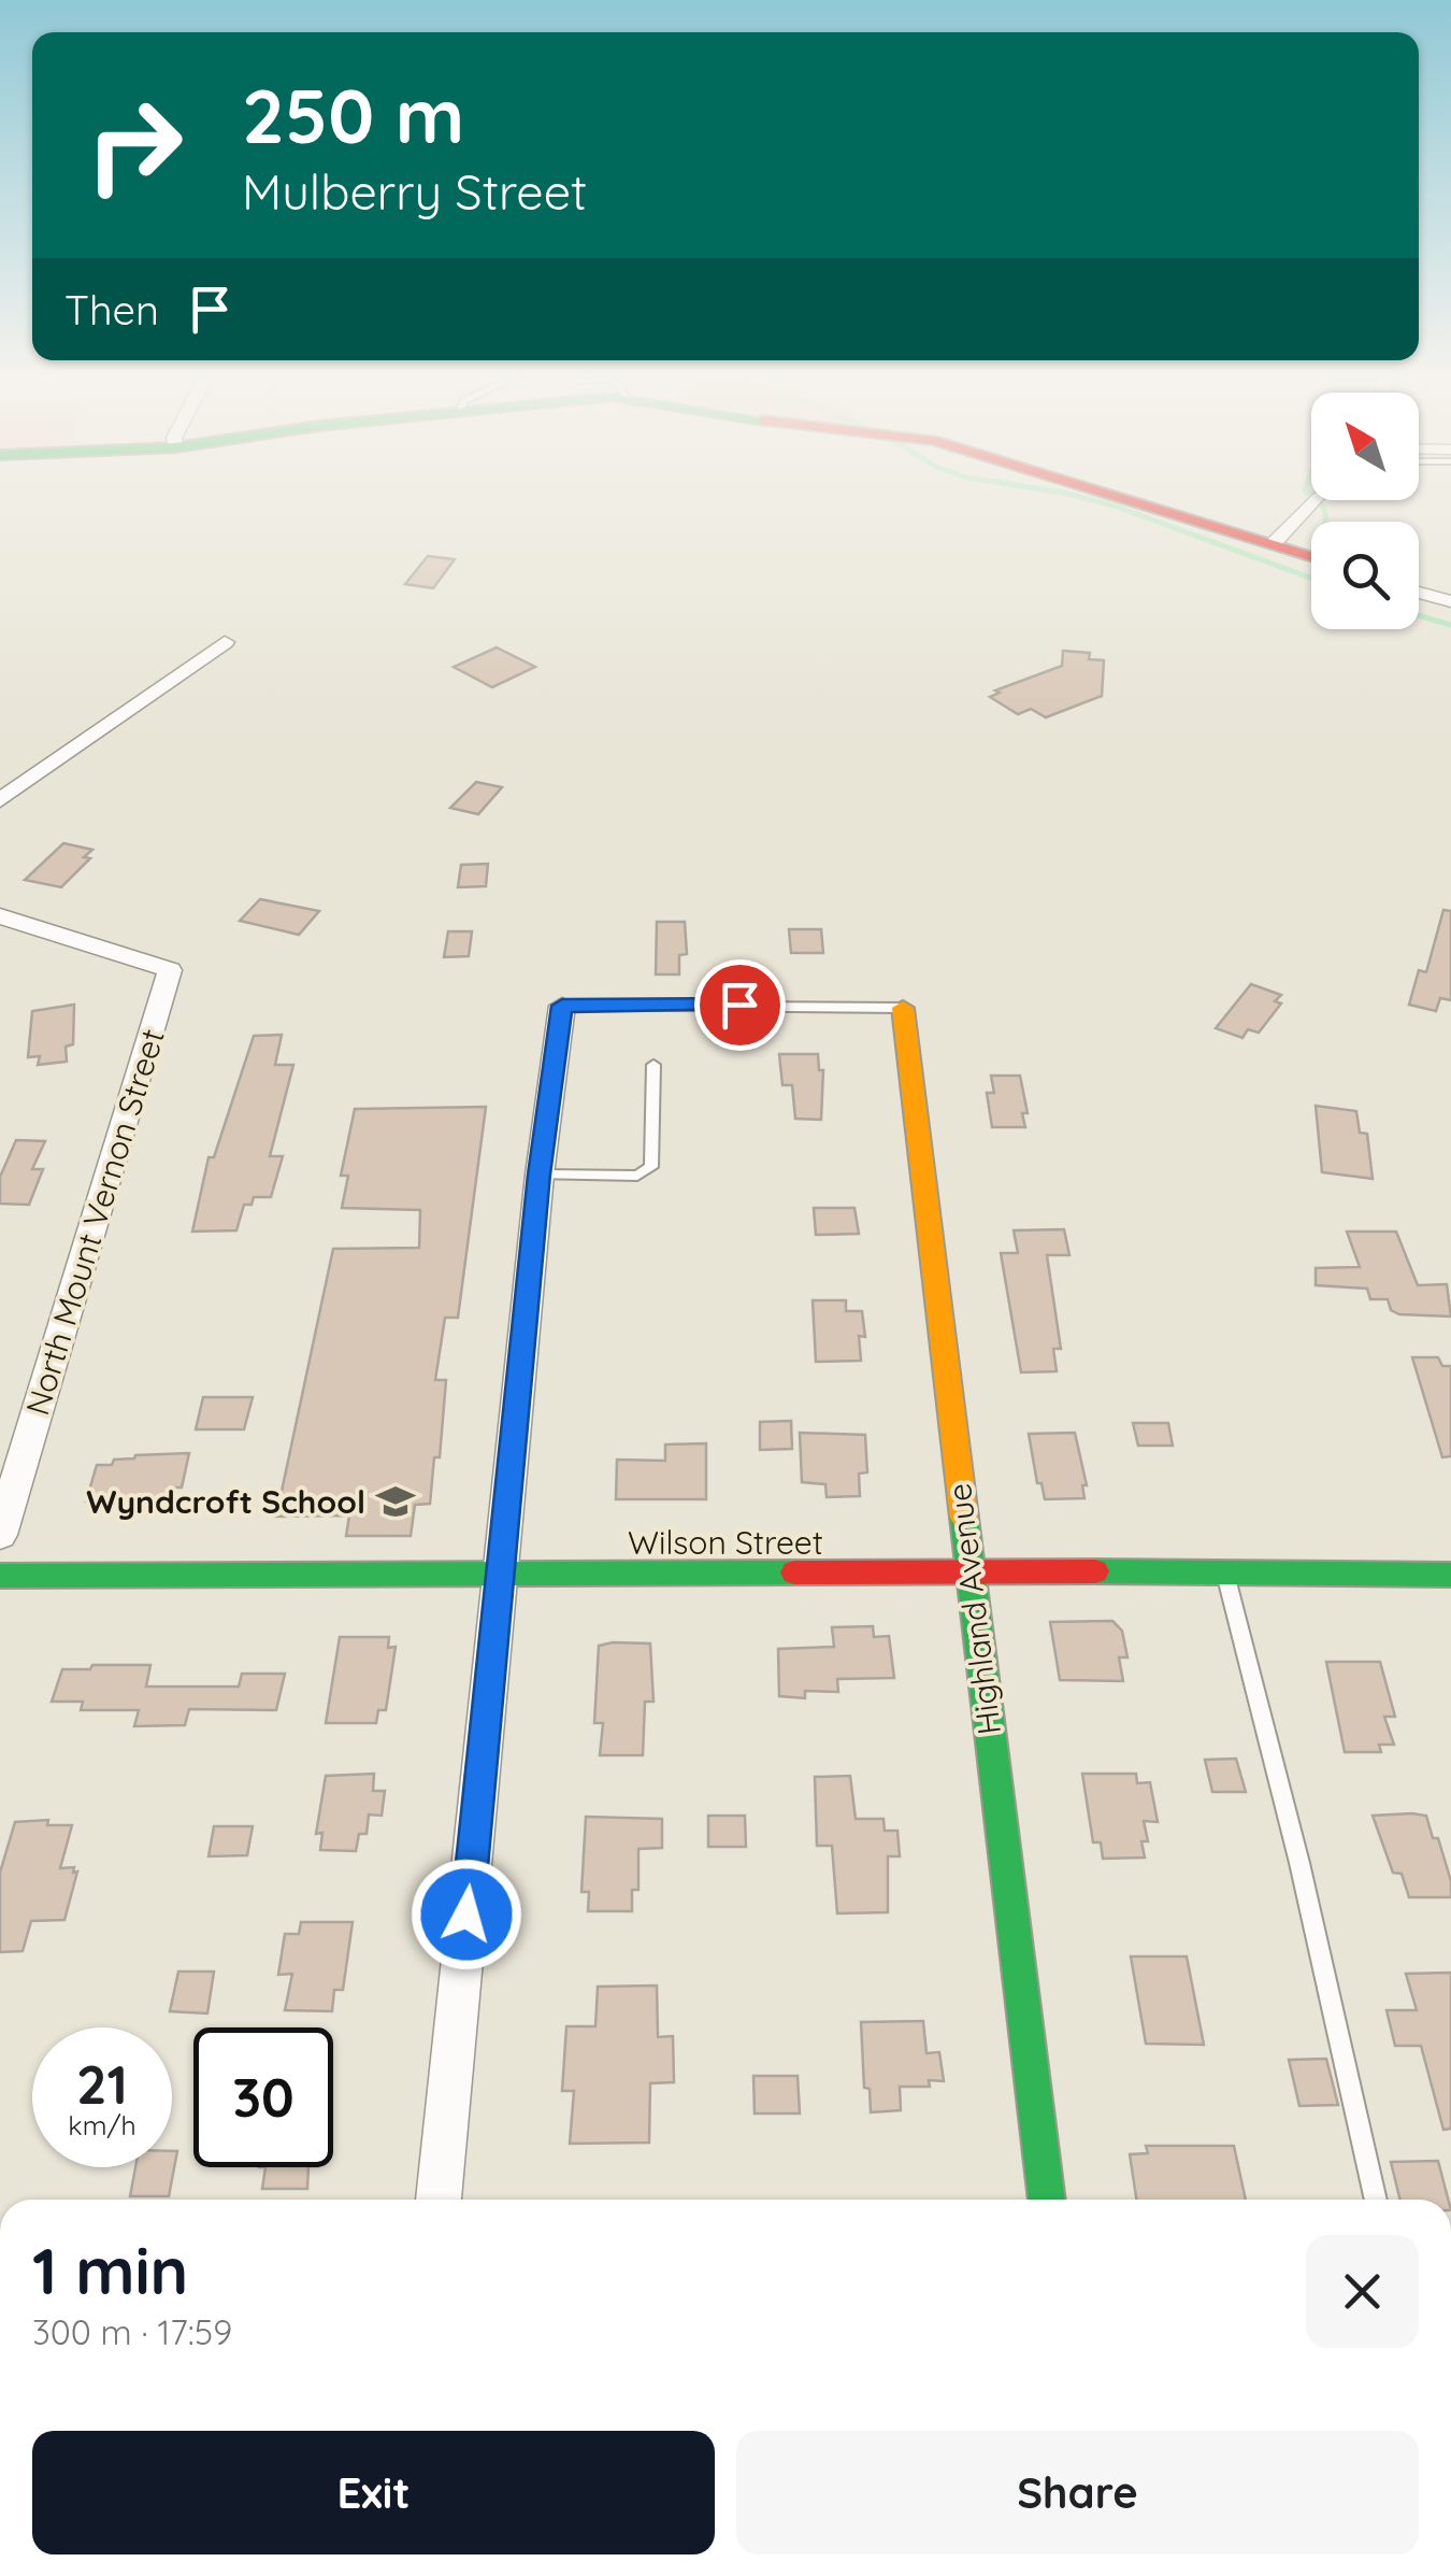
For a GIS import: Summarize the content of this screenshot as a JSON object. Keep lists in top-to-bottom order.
{
  "streets": {
    "street": ["North Mount Vernon Street", "Wilson Street", "Highland Avenue"]
  },
  "crossings": [
    ["Wilson Street", "Highland Avenue"]
  ],
  "places": {
    "school or university": ["Wyndcroft School"]
  },
  "north": "top left",
  "page": {
    "turn": ["250 m", "Mulberry Street"],
    "then": "Then",
    "speed": "21 km/h",
    "limit": "30",
    "heading": ["1 min", "300 m · 17:59"],
    "buttons": ["Exit", "Share"]
  }
}
